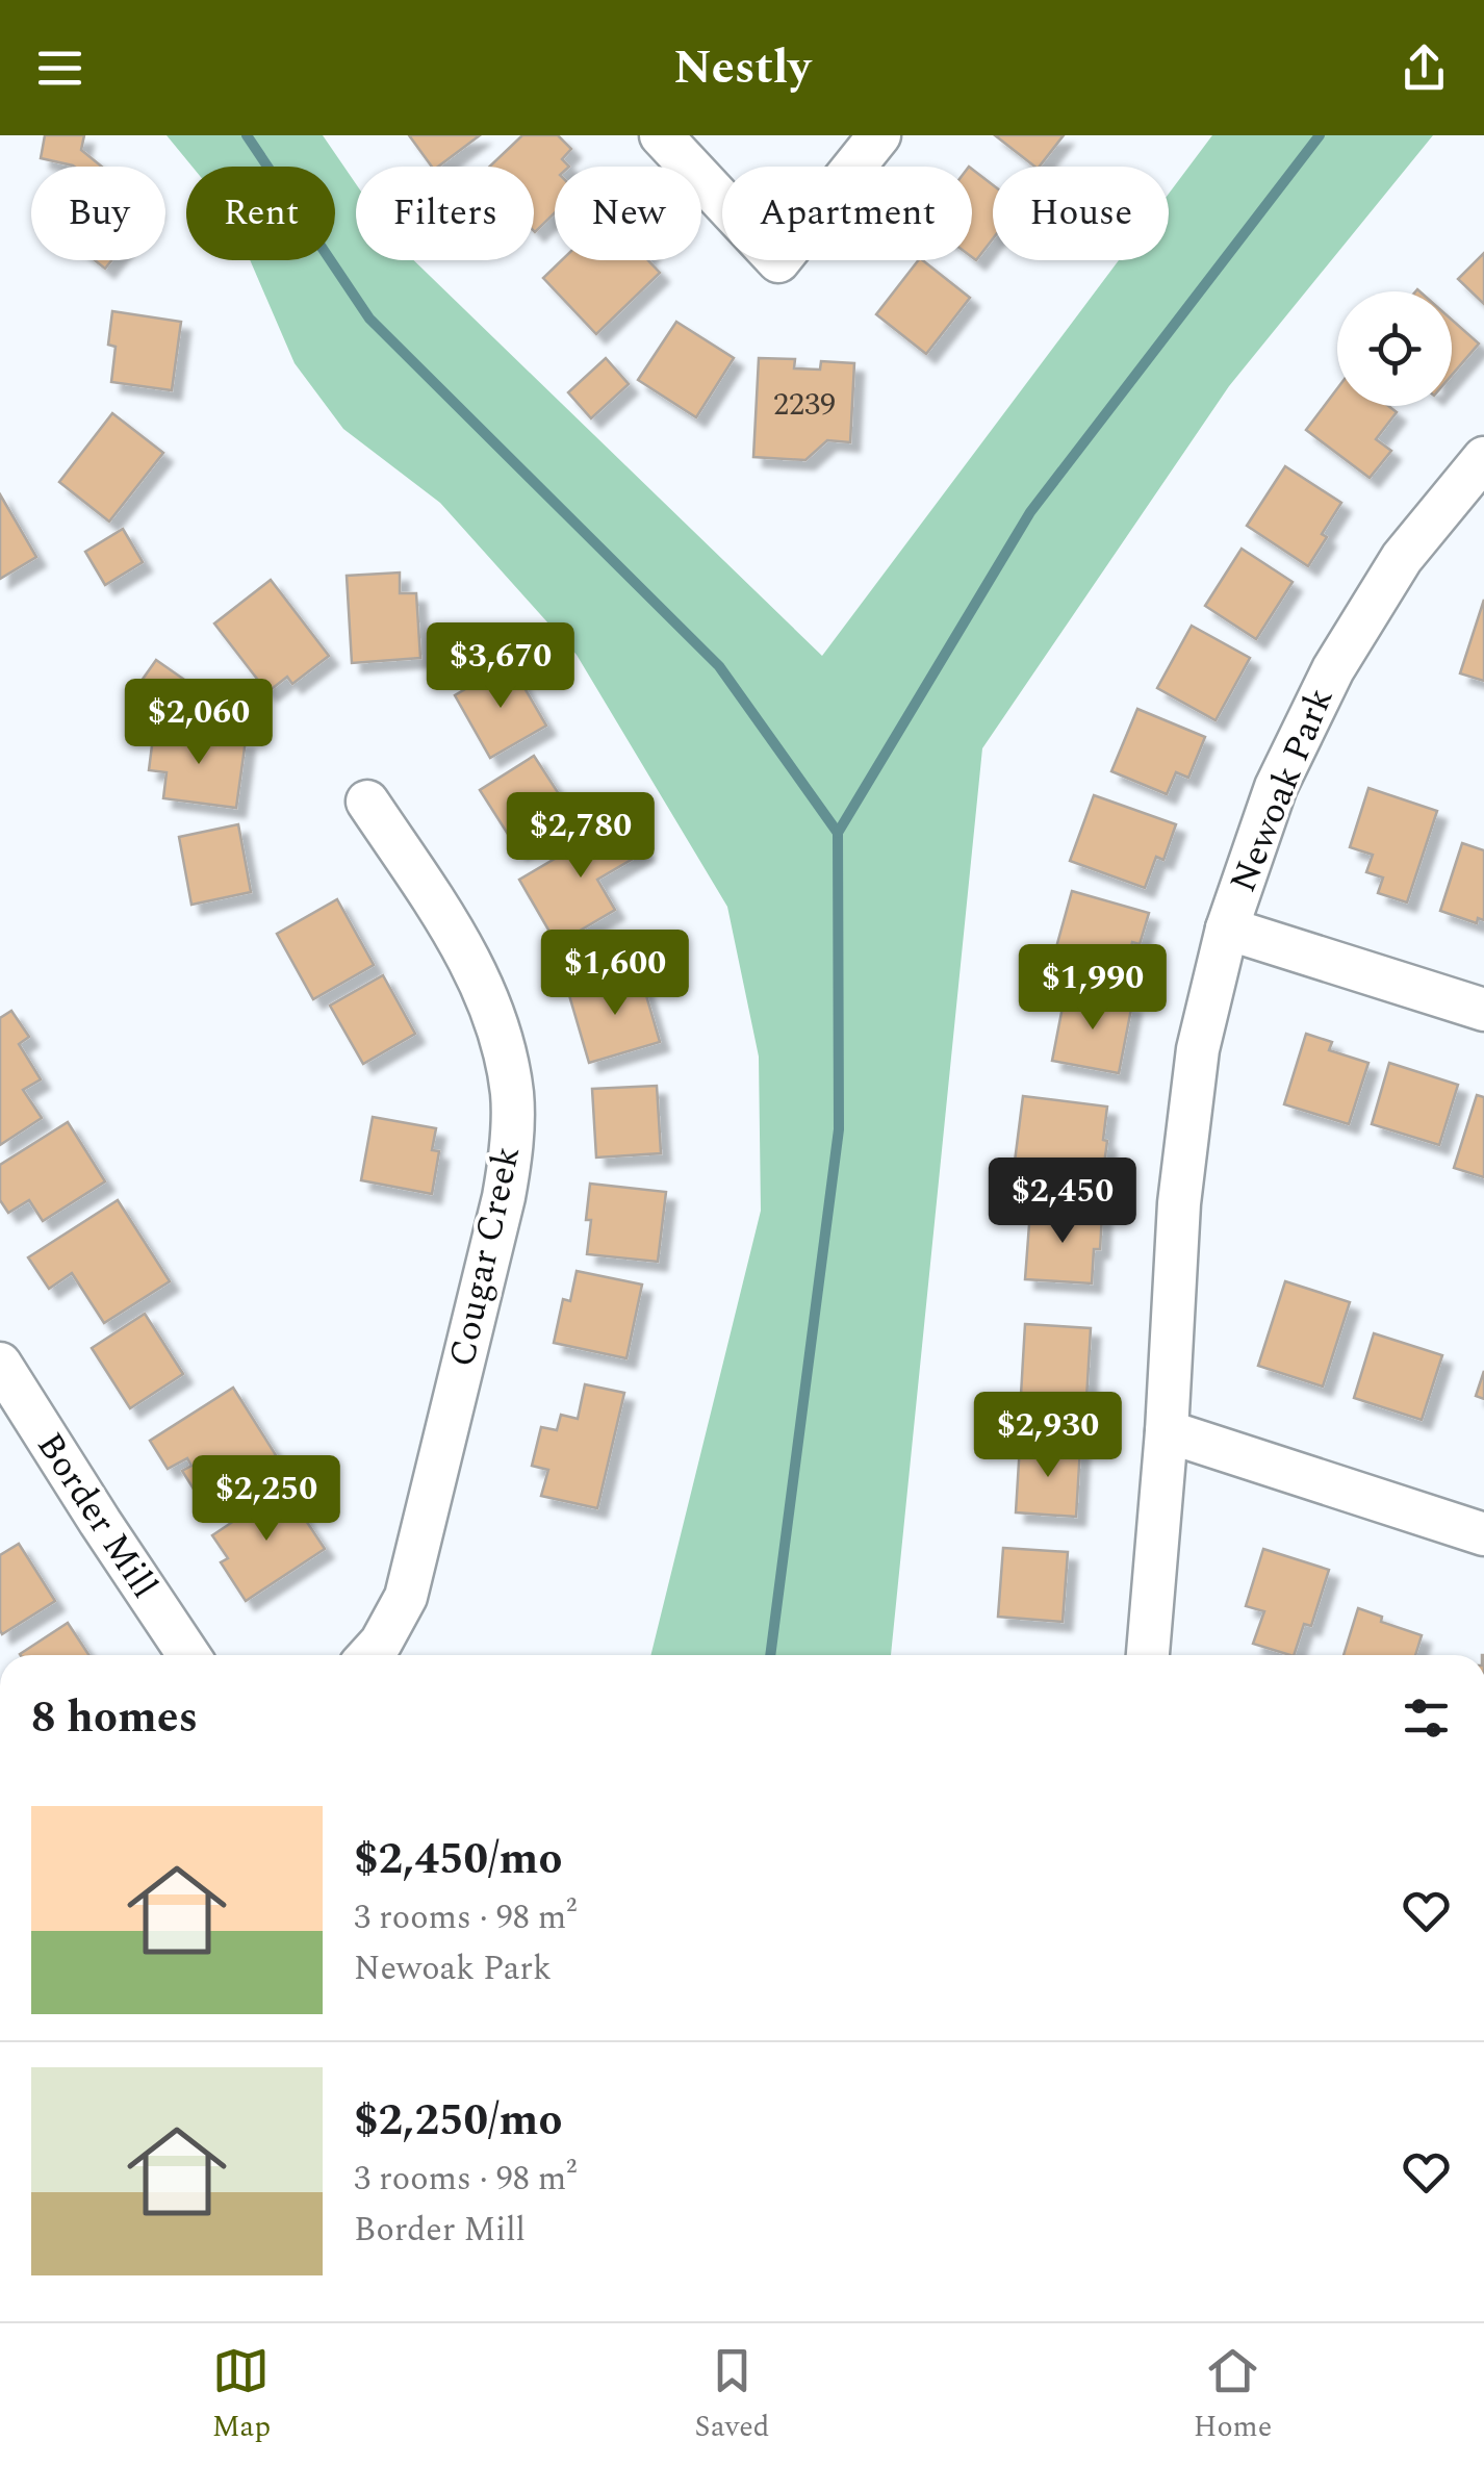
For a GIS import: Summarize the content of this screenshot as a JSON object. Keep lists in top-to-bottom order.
{
  "streets": {
    "street": ["Newoak Park", "Cougar Creek", "Border Mill"]
  },
  "house_numbers": ["2239"],
  "page": {
    "header": "Nestly",
    "chip": [
      "Buy",
      "Rent",
      "Filters",
      "New",
      "Apartment",
      "House"
    ],
    "price": [
      "$3,670",
      "$2,060",
      "$2,780",
      "$1,600",
      "$1,990",
      "$2,450",
      "$2,930",
      "$2,250"
    ],
    "heading": "8 homes",
    "list": [
      {
        "name": "$2,450/mo",
        "note": "3 rooms · 98 m² · Newoak Park"
      },
      {
        "name": "$2,250/mo",
        "note": "3 rooms · 98 m² · Border Mill"
      }
    ],
    "tabs": ["Map", "Saved", "Home"]
  }
}
